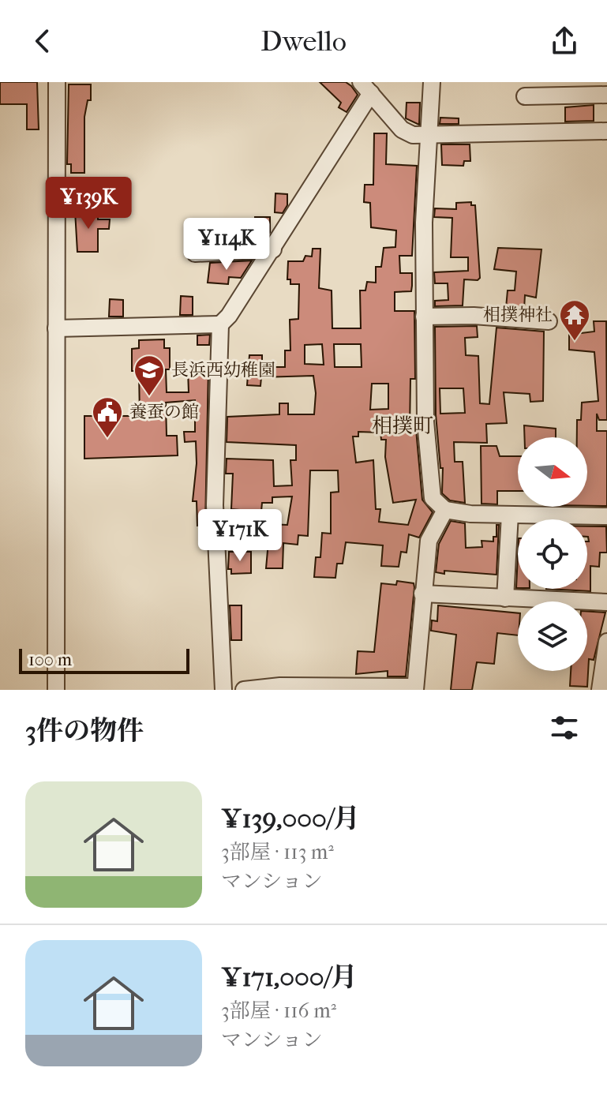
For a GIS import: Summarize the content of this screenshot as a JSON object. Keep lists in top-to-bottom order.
{
  "districts": ["相撲町"],
  "places": {
    "temple": ["相撲神社"],
    "school or university": ["長浜西幼稚園"],
    "public building": ["養蚕の館"]
  },
  "scale_bar": "100 m",
  "north": "right",
  "page": {
    "header": "Dwello",
    "price": ["¥139K", "¥114K", "¥171K"],
    "scale": "100 m",
    "heading": "3件の物件",
    "list": [
      {
        "name": "¥139,000/月",
        "note": "3部屋 · 113 m² · マンション"
      },
      {
        "name": "¥171,000/月",
        "note": "3部屋 · 116 m² · マンション"
      }
    ]
  }
}
